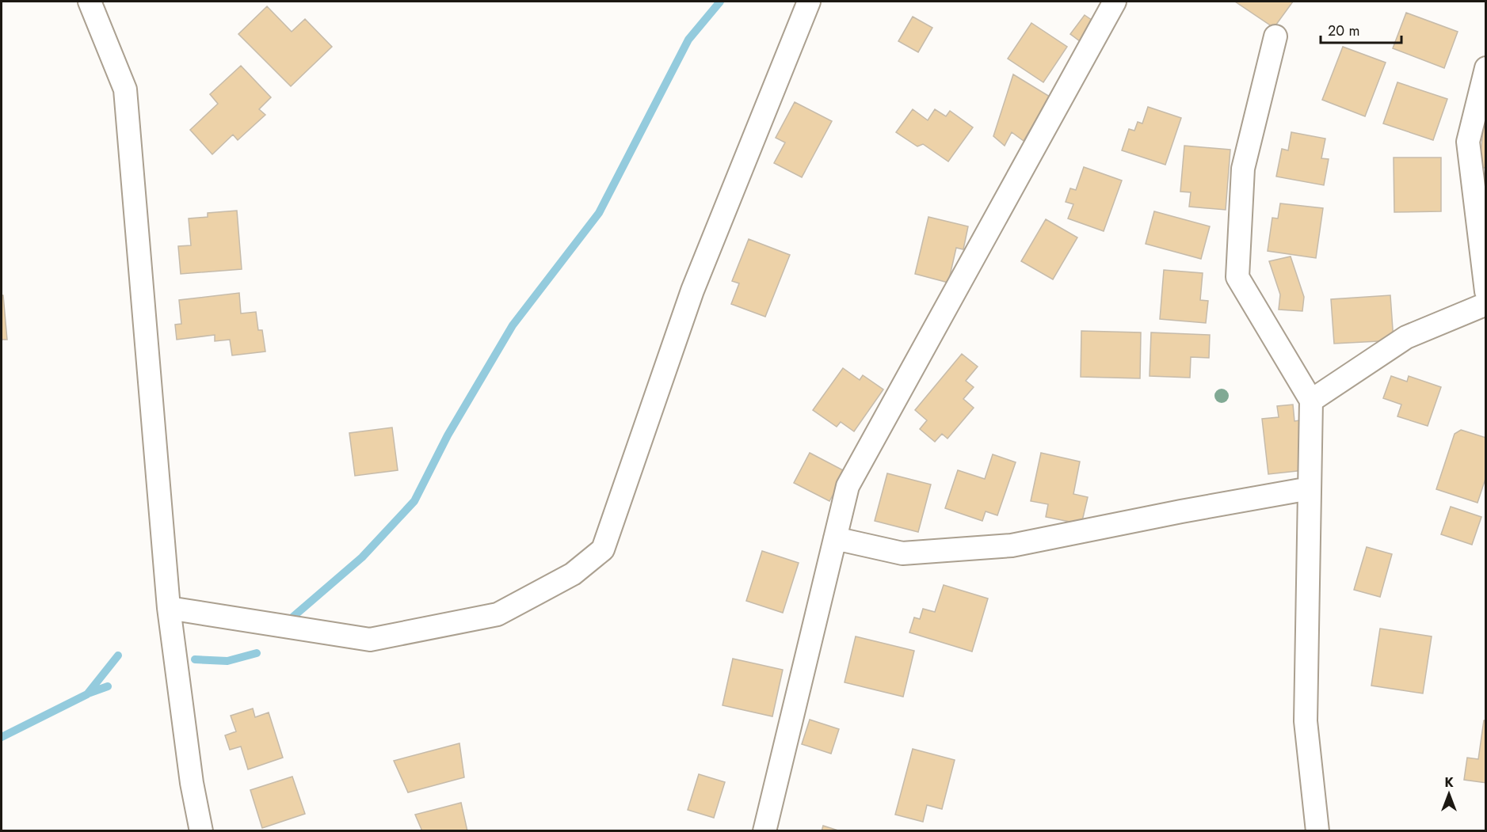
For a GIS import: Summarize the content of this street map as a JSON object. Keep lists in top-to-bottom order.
{
  "scale_bar": "20 m",
  "north": "top"
}
